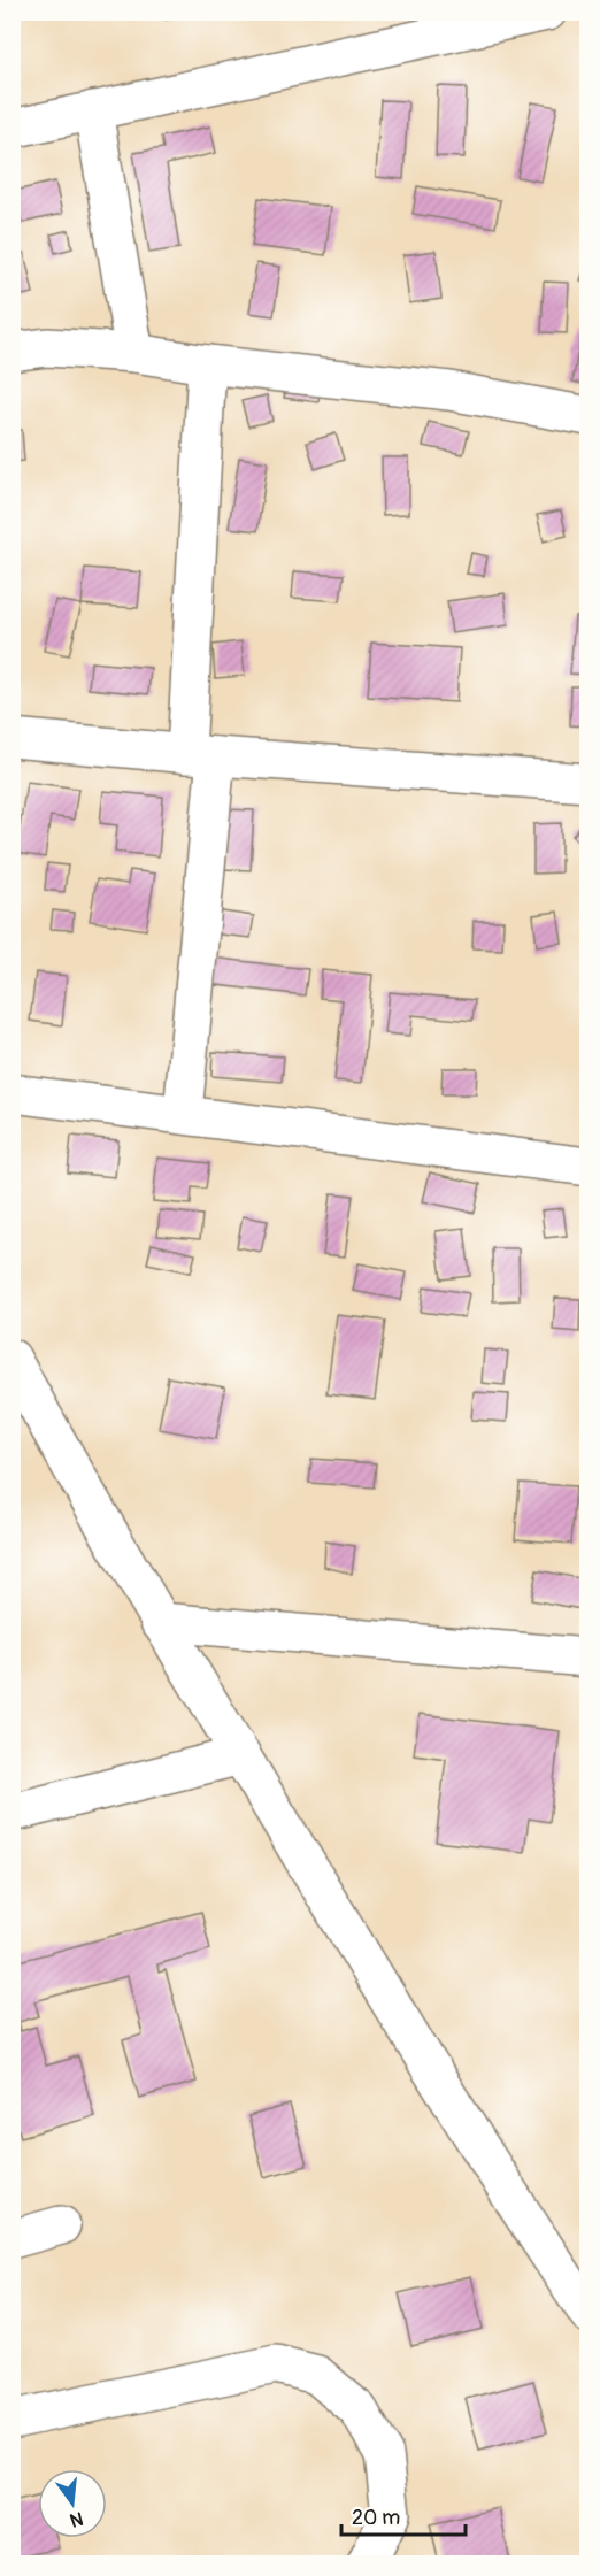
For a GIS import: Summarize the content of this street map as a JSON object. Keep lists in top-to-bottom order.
{
  "scale_bar": "20 m",
  "north": "bottom"
}
